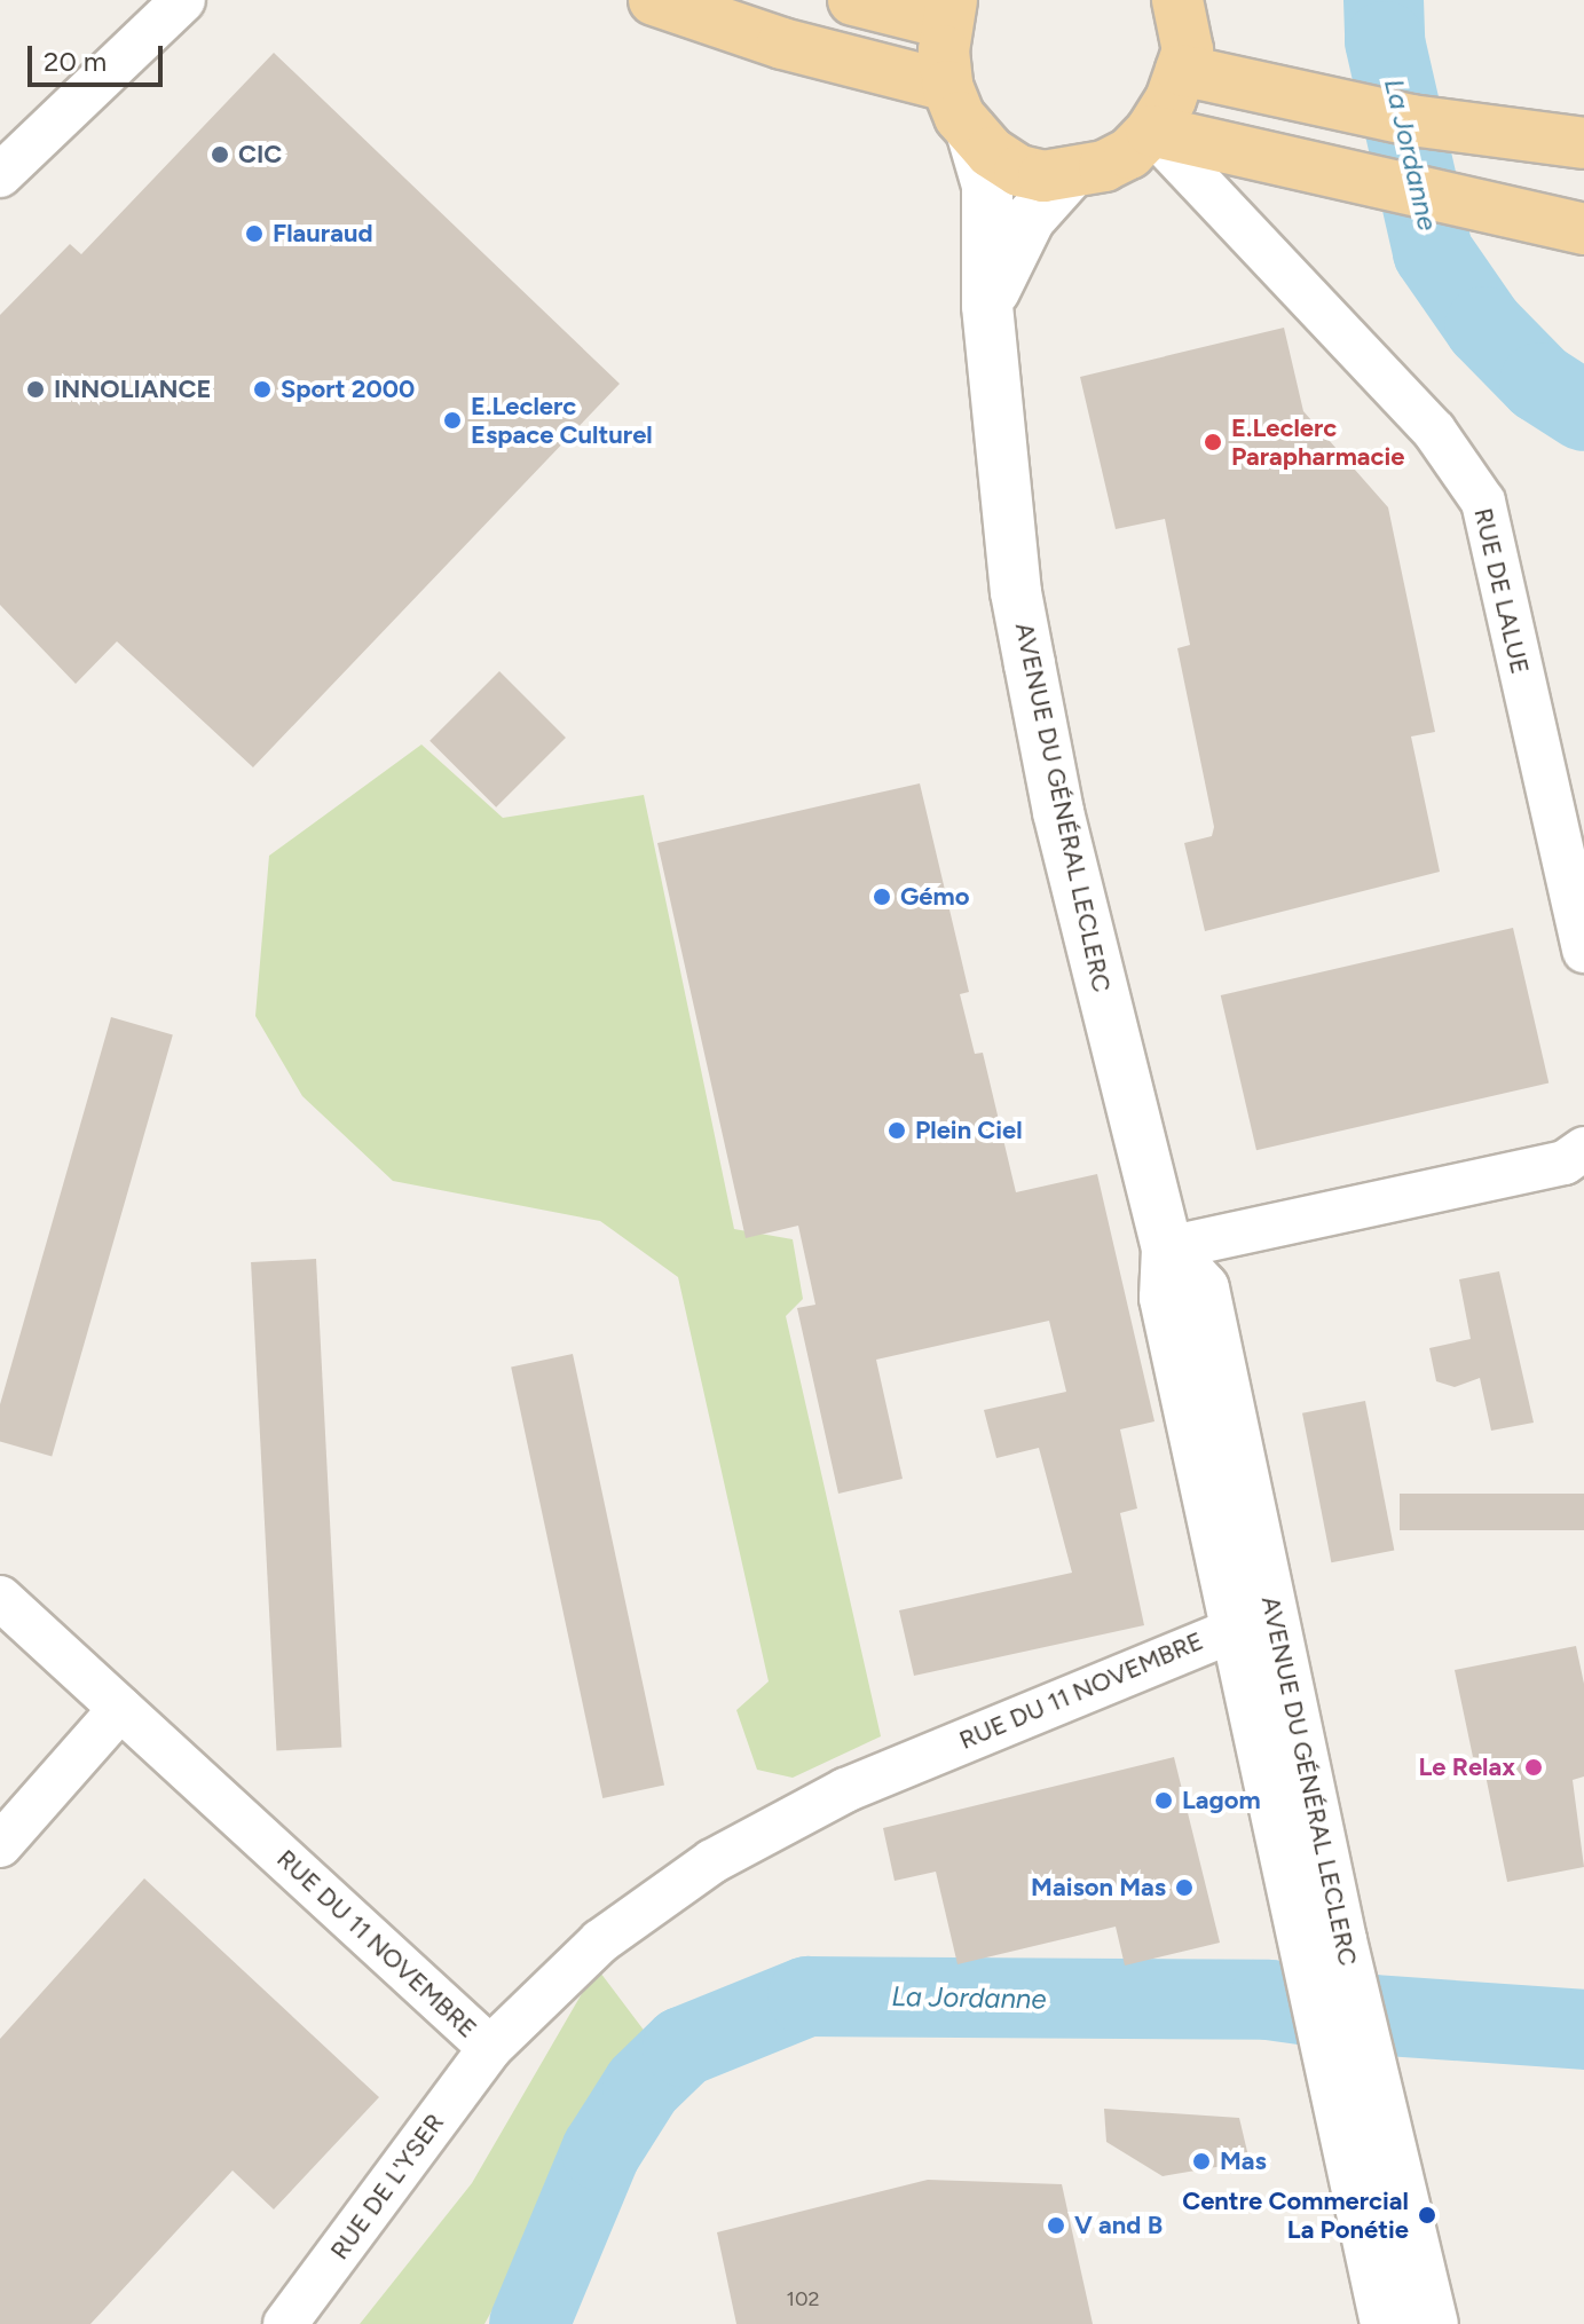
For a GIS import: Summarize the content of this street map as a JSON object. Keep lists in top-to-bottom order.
{
  "streets": {
    "street": [
      "RUE DE LALUE",
      "AVENUE DU GÉNÉRAL LECLERC",
      "RUE DU 11 NOVEMBRE",
      "RUE DE L'YSER"
    ]
  },
  "crossings": [
    ["AVENUE DU GÉNÉRAL LECLERC", "RUE DU 11 NOVEMBRE"],
    ["RUE DU 11 NOVEMBRE", "RUE DE L'YSER"]
  ],
  "water": ["La Jordanne"],
  "places": [
    "CIC",
    "Flauraud",
    "INNOLIANCE",
    "Sport 2000",
    "E.Leclerc Espace Culturel",
    "E.Leclerc Parapharmacie",
    "Gémo",
    "Plein Ciel",
    "Le Relax",
    "Lagom",
    "Maison Mas",
    "Mas",
    "Centre Commercial La Ponétie",
    "V and B"
  ],
  "house_numbers": ["102"],
  "scale_bar": "20 m"
}
